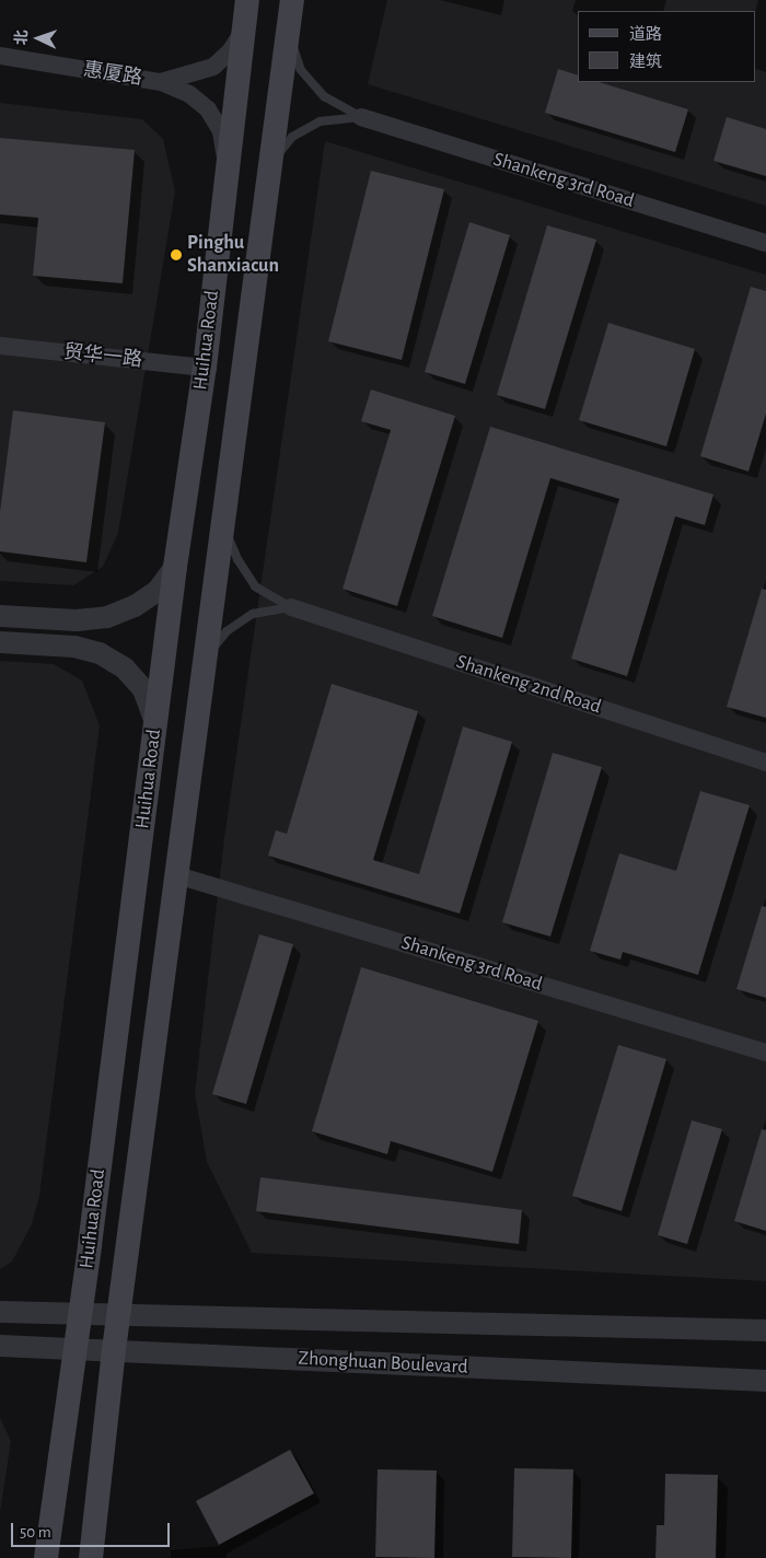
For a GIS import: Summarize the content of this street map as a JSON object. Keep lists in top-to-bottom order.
{
  "streets": {
    "main road": ["Huihua Road"],
    "street": [
      "惠厦路",
      "Shankeng 3rd Road",
      "贸华一路",
      "Shankeng 2nd Road",
      "Zhonghuan Boulevard"
    ]
  },
  "crossings": [
    ["Shankeng 3rd Road", "Huihua Road"],
    ["Huihua Road", "贸华一路"],
    ["Huihua Road", "Zhonghuan Boulevard"]
  ],
  "places": ["Pinghu Shanxiacun"],
  "legend": ["道路", "建筑"],
  "scale_bar": "50 m",
  "north": "left"
}
